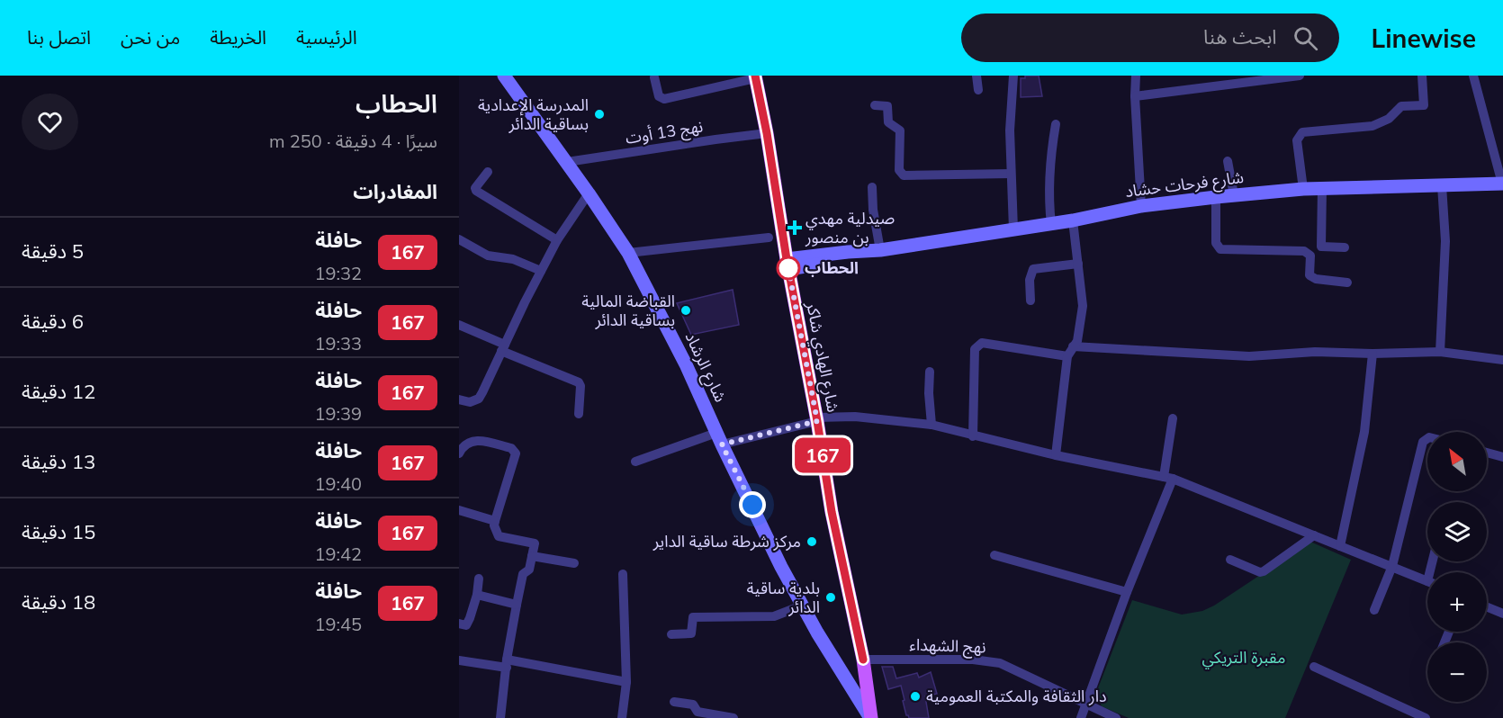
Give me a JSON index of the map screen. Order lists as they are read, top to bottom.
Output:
{
  "streets": {
    "main road": ["شارع الهادي شاكر"],
    "street": [
      "نهج 13 أوت",
      "شارع فرحات حشاد",
      "شارع الرشاد",
      "نهج الشهداء"
    ]
  },
  "crossings": [
    ["نهج 13 أوت", "شارع الهادي شاكر"],
    ["نهج 13 أوت", "شارع الرشاد"],
    ["شارع فرحات حشاد", "شارع الهادي شاكر"],
    ["شارع الهادي شاكر", "شارع الرشاد"],
    ["شارع الهادي شاكر", "نهج الشهداء"]
  ],
  "parks": ["مقبرة التريكي"],
  "places": {
    "other": [
      "المدرسة الإعدادية بساقية الدائر",
      "الحطاب",
      "القباضة المالية بساقية الدائر",
      "مركز شرطة ساقية الداير",
      "بلدية ساقية الدائر",
      "دار الثقافة والمكتبة العمومية"
    ],
    "health": ["صيدلية مهدي بن منصور"]
  },
  "lines": ["bus line 167"],
  "north": "top left",
  "page": {
    "header": "Linewise",
    "search": "ابحث هنا",
    "nav": [
      "الرئيسية",
      "الخريطة",
      "من نحن",
      "اتصل بنا"
    ],
    "on_map": "167",
    "heading": [
      ["الحطاب", "سيرًا · 4 دقيقة · 250 m"],
      "المغادرات"
    ],
    "list": [
      {
        "mark": "167",
        "name": "حافلة",
        "note": "19:32",
        "value": "5 دقيقة"
      },
      {
        "mark": "167",
        "name": "حافلة",
        "note": "19:33",
        "value": "6 دقيقة"
      },
      {
        "mark": "167",
        "name": "حافلة",
        "note": "19:39",
        "value": "12 دقيقة"
      },
      {
        "mark": "167",
        "name": "حافلة",
        "note": "19:40",
        "value": "13 دقيقة"
      },
      {
        "mark": "167",
        "name": "حافلة",
        "note": "19:42",
        "value": "15 دقيقة"
      },
      {
        "mark": "167",
        "name": "حافلة",
        "note": "19:45",
        "value": "18 دقيقة"
      }
    ],
    "map_buttons": ["+", "−"]
  }
}
